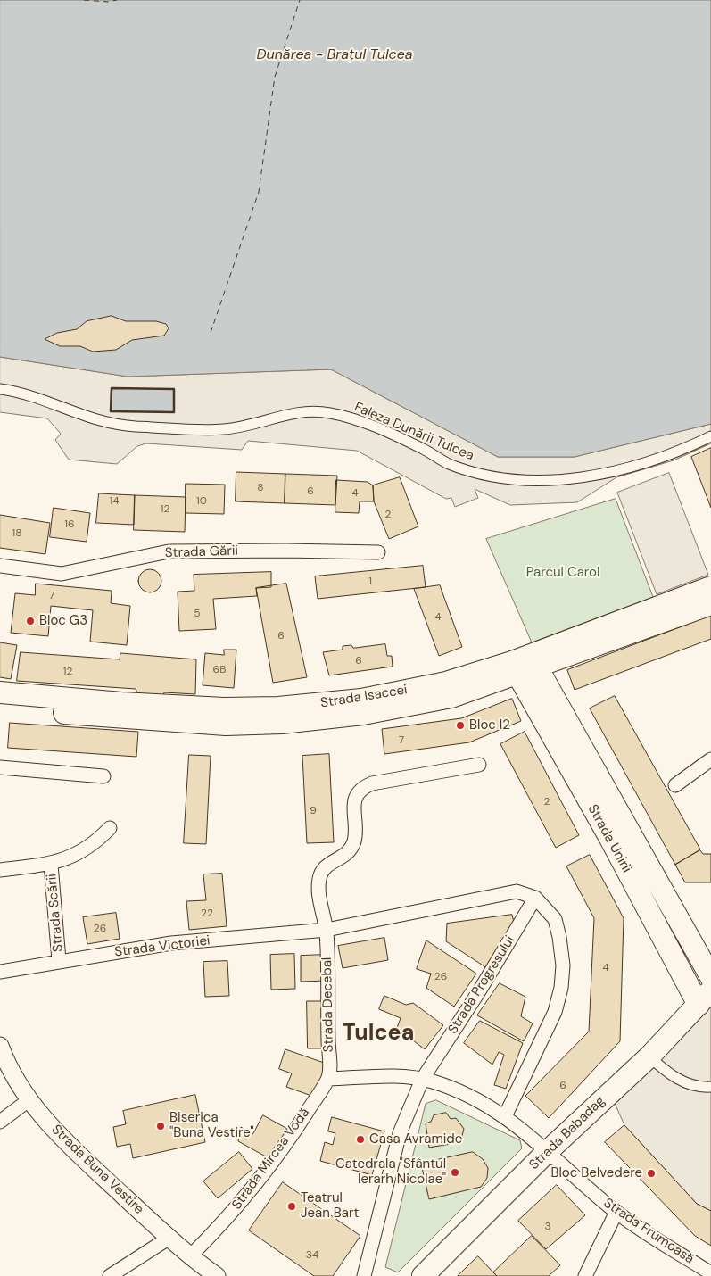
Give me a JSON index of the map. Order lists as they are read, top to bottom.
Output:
{
  "streets": {
    "main road": ["Strada Isaccei", "Strada Unirii", "Strada Babadag"],
    "street": [
      "Faleza Dunării Tulcea",
      "Strada Gării",
      "Strada Scării",
      "Strada Victoriei",
      "Strada Progresului",
      "Strada Decebal",
      "Strada Mircea Vodă",
      "Strada Buna Vestire",
      "Strada Frumoasă"
    ]
  },
  "crossings": [
    ["Strada Isaccei", "Strada Unirii"],
    ["Strada Unirii", "Strada Babadag"],
    ["Strada Scării", "Strada Victoriei"],
    ["Strada Victoriei", "Strada Decebal"],
    ["Strada Progresului", "Strada Frumoasă"],
    ["Strada Decebal", "Strada Mircea Vodă"],
    ["Strada Decebal", "Strada Frumoasă"],
    ["Strada Babadag", "Strada Frumoasă"],
    ["Strada Mircea Vodă", "Strada Buna Vestire"],
    ["Strada Mircea Vodă", "Strada Frumoasă"]
  ],
  "districts": ["Tulcea"],
  "water": ["Dunărea - Brațul Tulcea"],
  "parks": ["Parcul Carol"],
  "places": [
    "Bloc G3",
    "Bloc I2",
    "Biserica \"Buna Vestire\"",
    "Casa Avramide",
    "Catedrala \"Sfântul Ierarh Nicolae\"",
    "Bloc Belvedere",
    "Teatrul Jean Bart"
  ],
  "house_numbers": [
    "8",
    "6",
    "4",
    "14",
    "10",
    "12",
    "2",
    "16",
    "18",
    "1",
    "7",
    "5",
    "4",
    "6",
    "6",
    "6B",
    "12",
    "7",
    "2",
    "9",
    "22",
    "26",
    "4",
    "26",
    "6",
    "3",
    "34"
  ]
}
